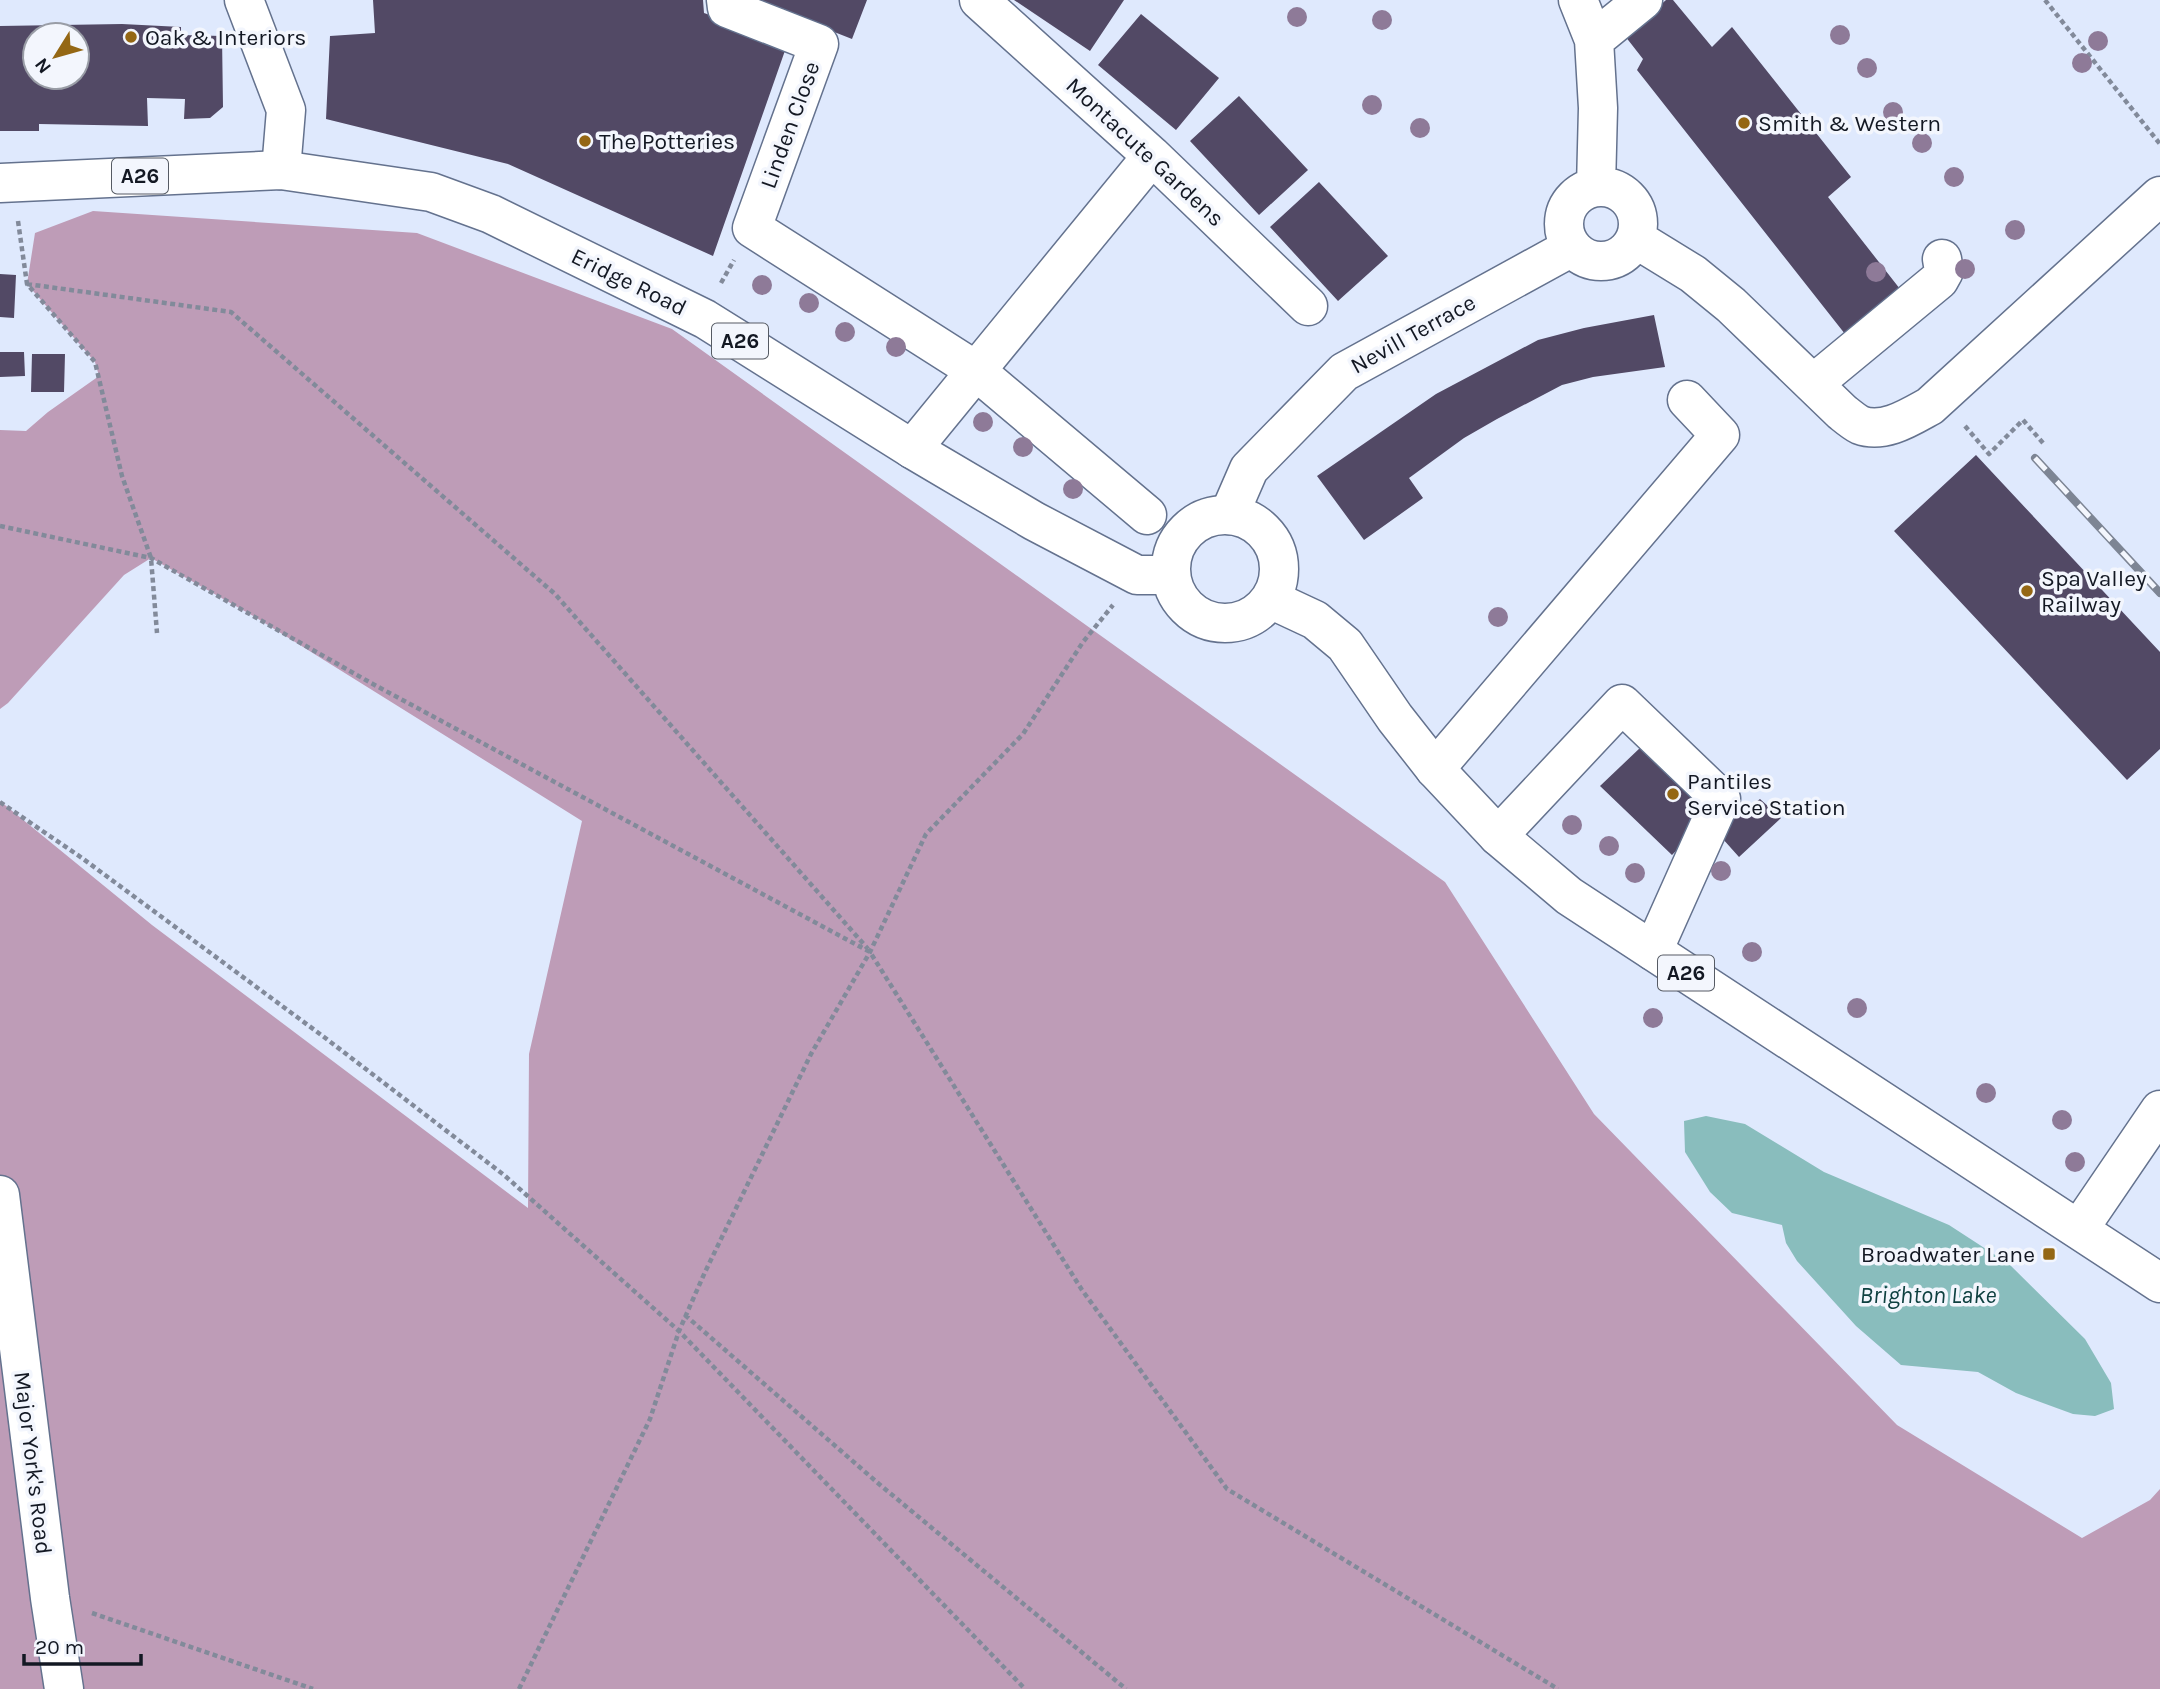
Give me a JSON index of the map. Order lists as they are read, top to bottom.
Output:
{
  "streets": {
    "main road": [
      "Linden Close",
      "Montacute Gardens",
      "A26",
      "Eridge Road",
      "Nevill Terrace",
      "Major York's Road"
    ]
  },
  "crossings": [
    ["A26", "Eridge Road"],
    ["A26", "Nevill Terrace"],
    ["Eridge Road", "Nevill Terrace"]
  ],
  "water": ["Brighton Lake"],
  "places": {
    "other": [
      "Oak & Interiors",
      "Smith & Western",
      "The Potteries",
      "Spa Valley Railway",
      "Pantiles Service Station"
    ],
    "transit": ["Broadwater Lane"]
  },
  "scale_bar": "20 m",
  "north": "bottom left"
}
